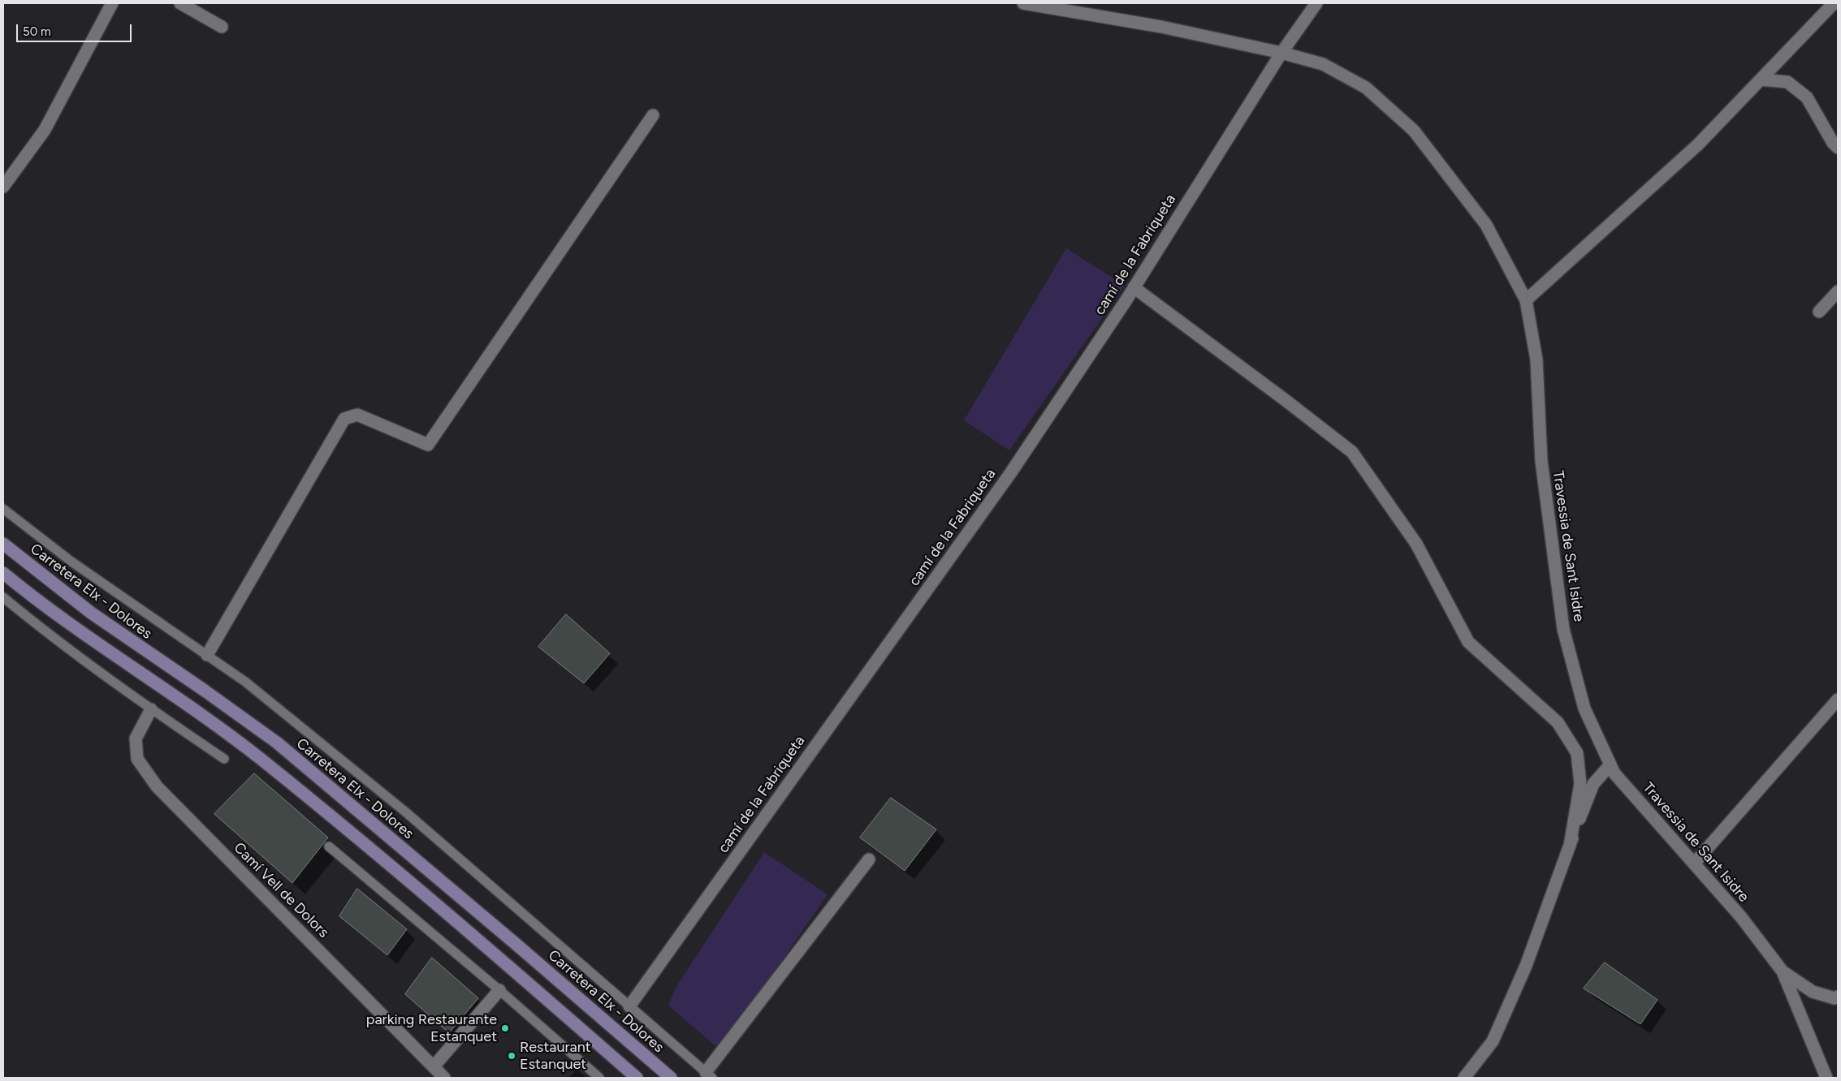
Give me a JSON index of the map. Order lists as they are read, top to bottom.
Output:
{
  "streets": {
    "main road": ["Carretera Elx - Dolores"],
    "street": ["camí de la Fabriqueta", "Travessia de Sant Isidre", "Camí Vell de Dolors"]
  },
  "crossings": [
    ["camí de la Fabriqueta", "Travessia de Sant Isidre"]
  ],
  "places": ["parking Restaurante Estanquet", "Restaurant Estanquet"],
  "scale_bar": "50 m"
}
